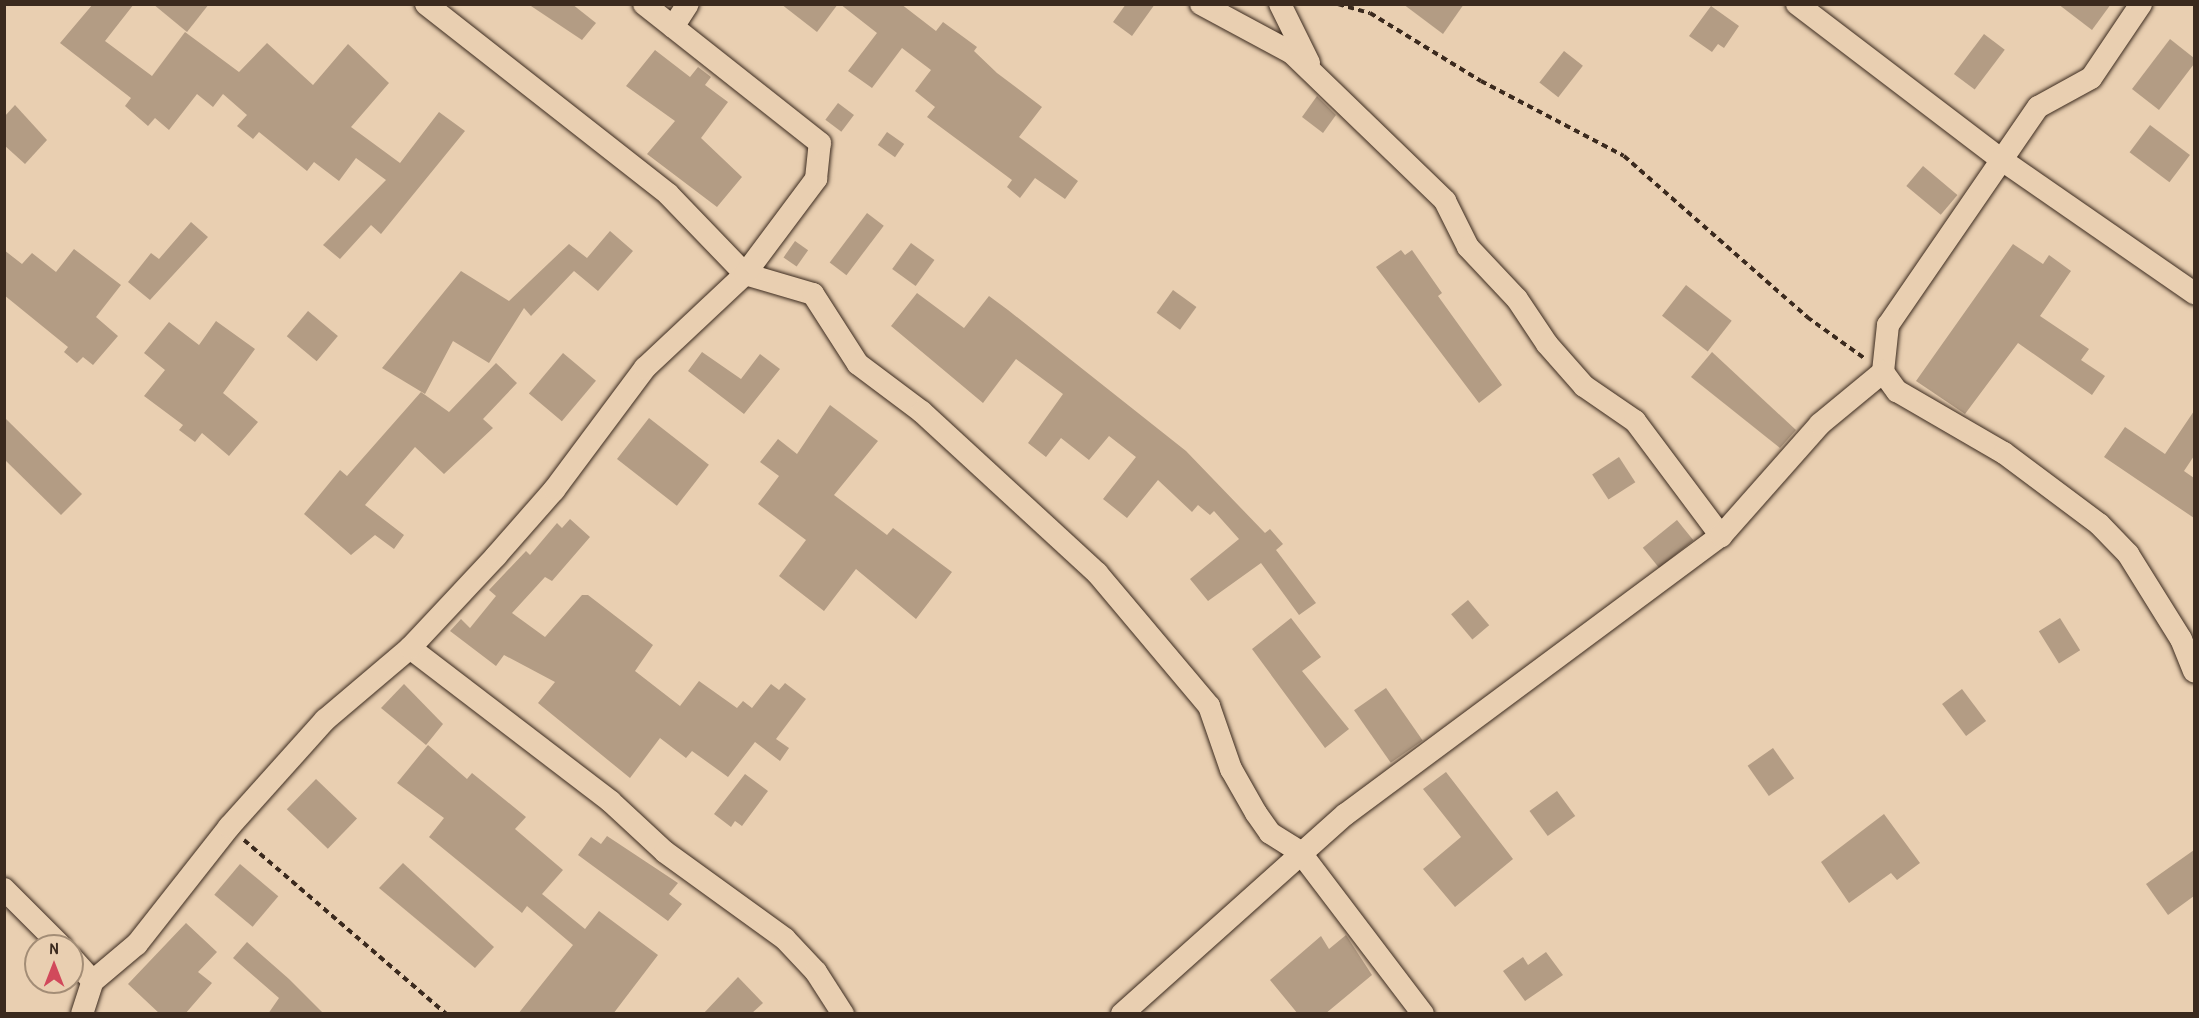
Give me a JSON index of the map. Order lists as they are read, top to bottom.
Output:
{
  "north": "top"
}
